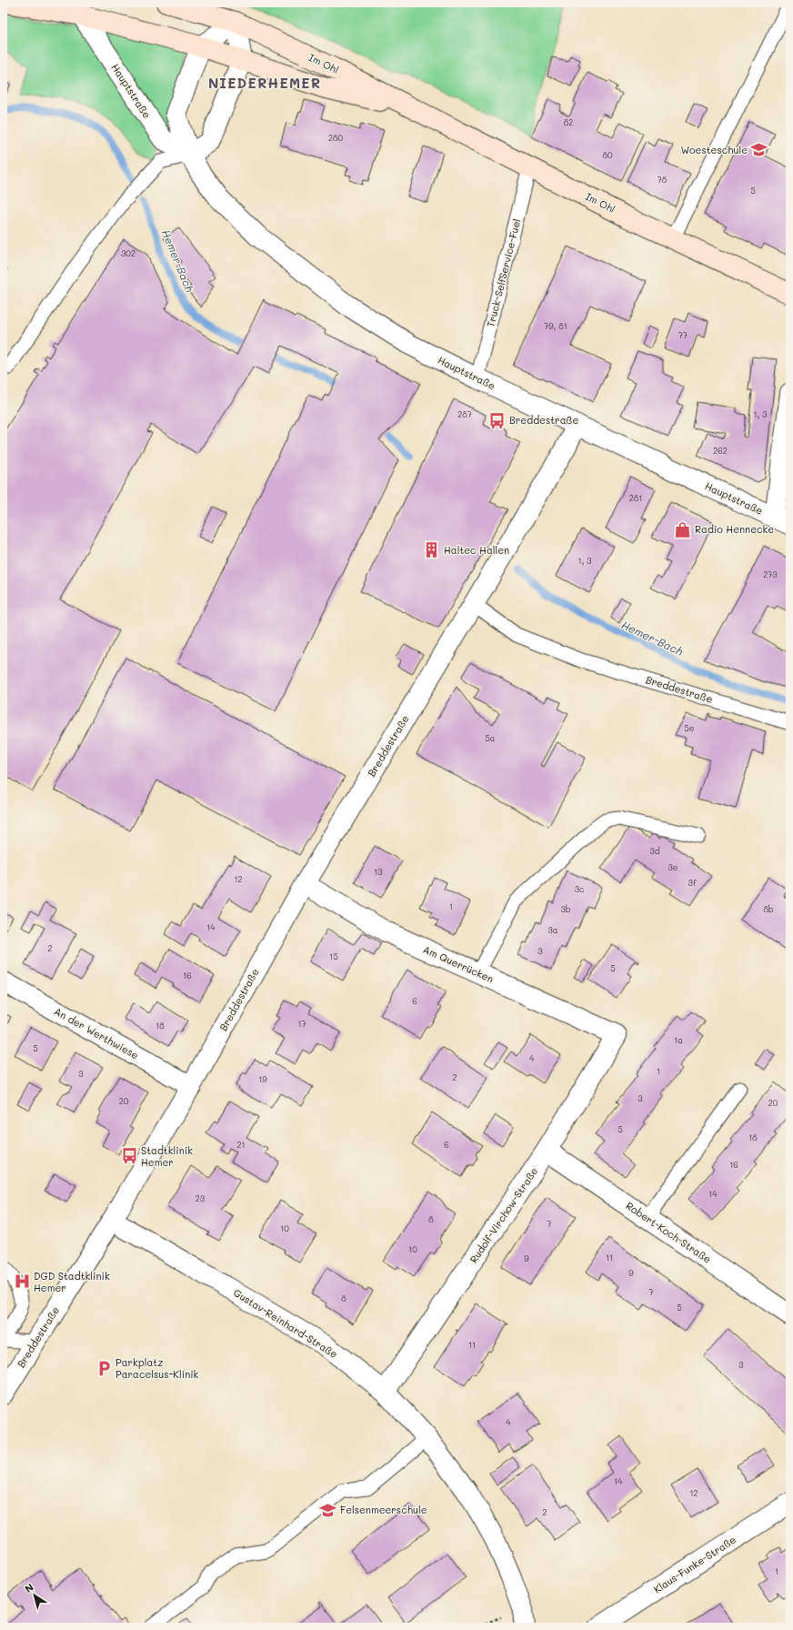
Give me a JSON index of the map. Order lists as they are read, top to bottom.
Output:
{
  "streets": {
    "main road": ["Im Ohl"],
    "street": [
      "Hauptstraße",
      "Breddestraße",
      "Am Querrücken",
      "An der Werthwiese",
      "Rudolf-Virchow-Straße",
      "Robert-Koch-Straße",
      "Gustav-Reinhard-Straße",
      "Klaus-Funke-Straße"
    ],
    "lane": ["Truck-SelfService-Fuel"]
  },
  "crossings": [
    ["Im Ohl", "Truck-SelfService-Fuel"],
    ["Hauptstraße", "Truck-SelfService-Fuel"],
    ["Hauptstraße", "Breddestraße"],
    ["Breddestraße", "Am Querrücken"],
    ["Breddestraße", "An der Werthwiese"],
    ["Breddestraße", "Gustav-Reinhard-Straße"],
    ["Am Querrücken", "Rudolf-Virchow-Straße"],
    ["Rudolf-Virchow-Straße", "Robert-Koch-Straße"],
    ["Rudolf-Virchow-Straße", "Gustav-Reinhard-Straße"]
  ],
  "districts": ["NIEDERHEMER"],
  "water": ["Hemer-Bach"],
  "places": {
    "school or university": ["Woesteschule", "Felsenmeerschule"],
    "bus stop": ["Breddestraße", "Stadtklinik Hemer"],
    "shop": ["Radio Hennecke"],
    "building": ["Haltec Hallen"],
    "hospital": ["DGD Stadtklinik Hemer"],
    "parking": ["Parkplatz Paracelsus-Klinik"]
  },
  "house_numbers": [
    "82",
    "280",
    "80",
    "78",
    "5",
    "302",
    "79, 81",
    "77",
    "287",
    "1, 3",
    "262",
    "281",
    "1, 3",
    "273",
    "5e",
    "5a",
    "3d",
    "3e",
    "13",
    "12",
    "3f",
    "3c",
    "1",
    "3b",
    "8b",
    "14",
    "3a",
    "2",
    "3",
    "15",
    "5",
    "16",
    "6",
    "17",
    "18",
    "1a",
    "5",
    "4",
    "1",
    "3",
    "2",
    "19",
    "3",
    "20",
    "20",
    "5",
    "18",
    "21",
    "6",
    "16",
    "14",
    "23",
    "8",
    "7",
    "10",
    "10",
    "11",
    "9",
    "9",
    "7",
    "8",
    "5",
    "11",
    "3",
    "4",
    "14",
    "12",
    "2",
    "1"
  ],
  "north": "top left"
}
